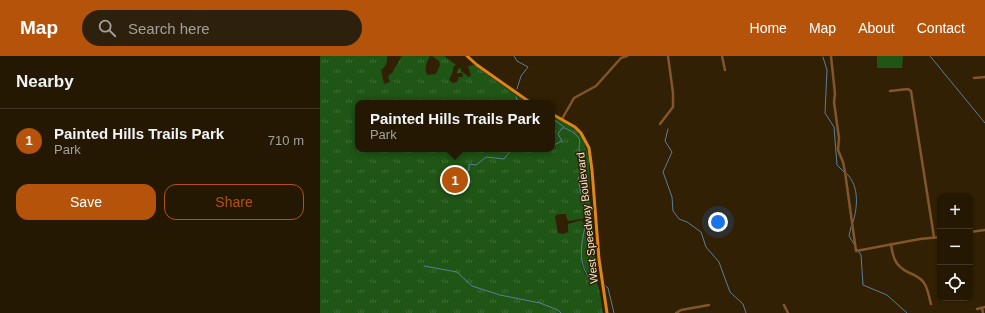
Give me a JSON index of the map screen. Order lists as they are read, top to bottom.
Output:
{
  "streets": {
    "main road": ["West Speedway Boulevard"]
  },
  "page": {
    "header": "Map",
    "search": "Search here",
    "nav": [
      "Home",
      "Map",
      "About",
      "Contact"
    ],
    "heading": "Nearby",
    "popup": ["Painted Hills Trails Park", "Park"],
    "list": [
      {
        "mark": "1",
        "name": "Painted Hills Trails Park",
        "note": "Park",
        "value": "710 m"
      }
    ],
    "pins": "1",
    "buttons": ["Save", "Share"],
    "map_buttons": ["+", "−"]
  }
}
